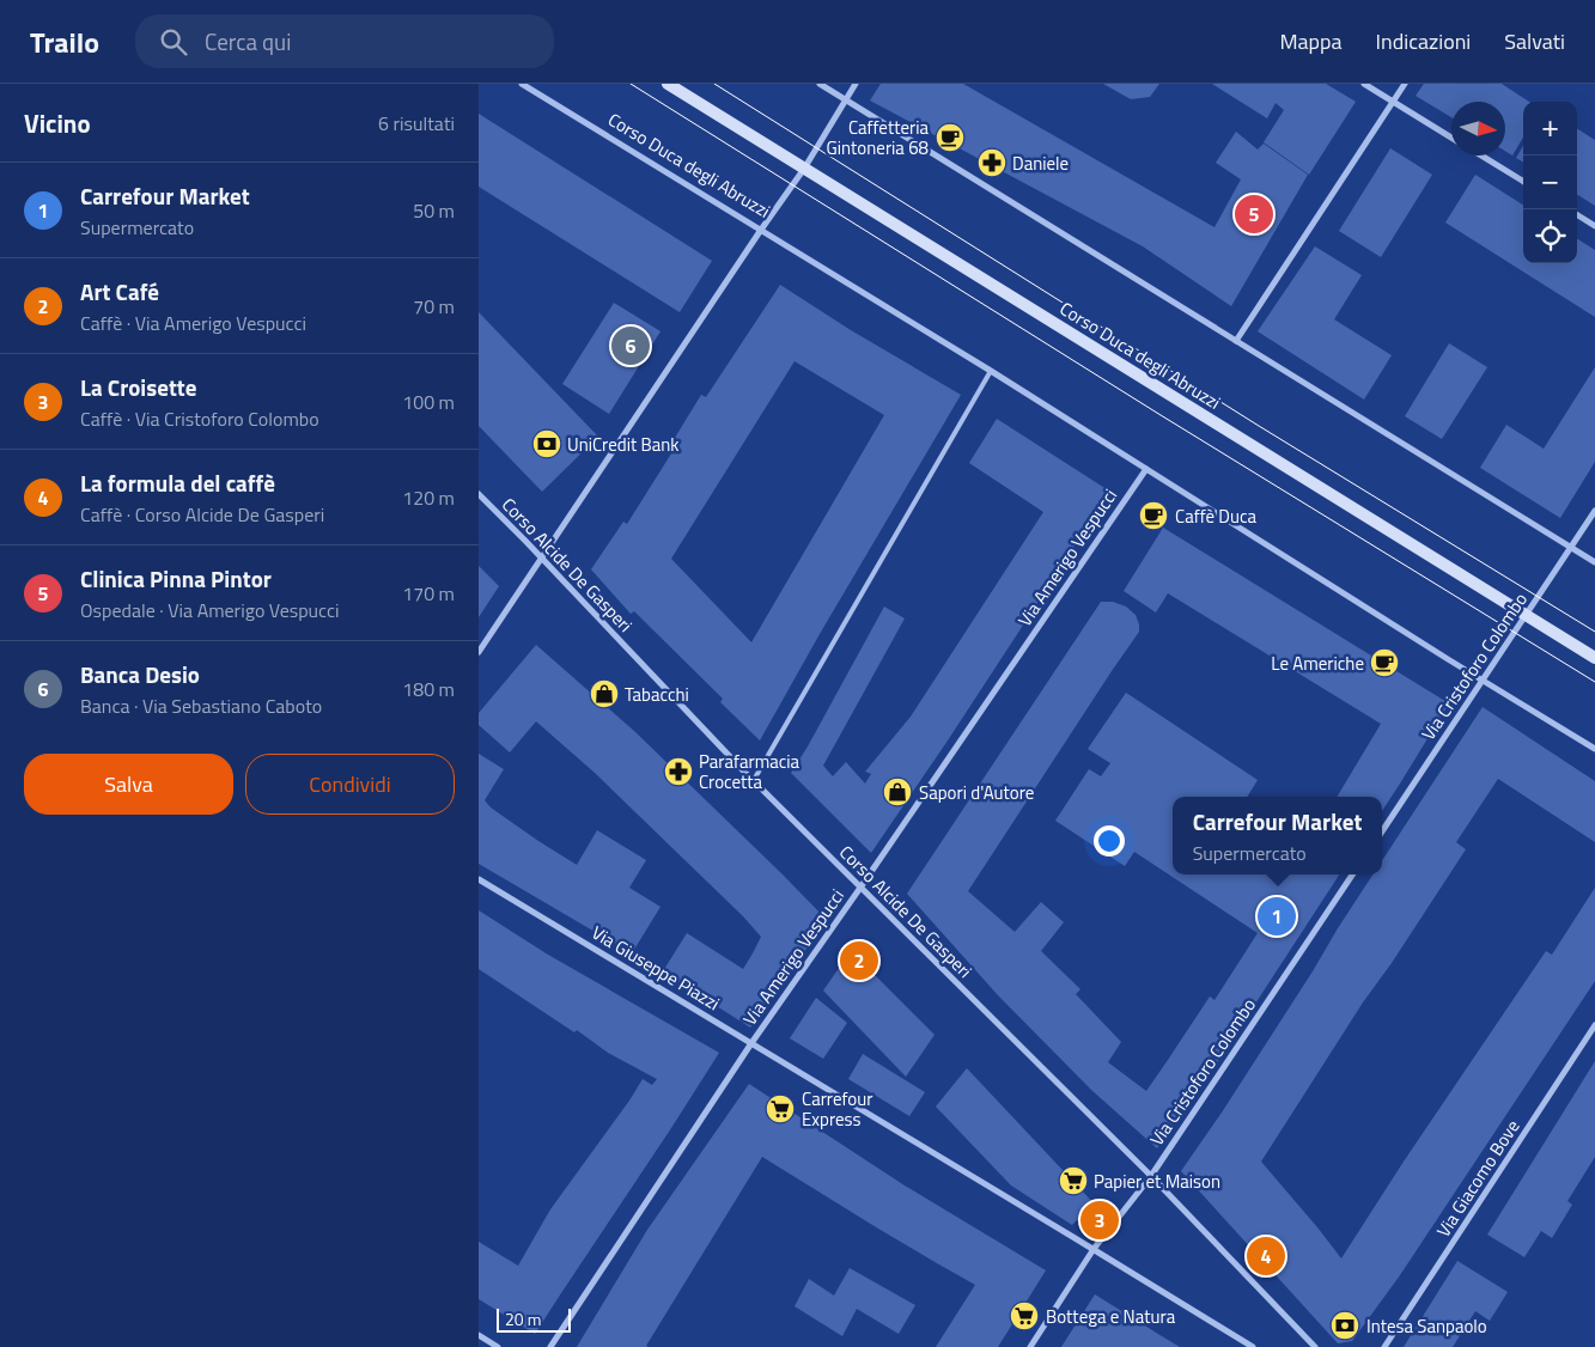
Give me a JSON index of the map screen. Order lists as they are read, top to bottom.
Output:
{
  "streets": {
    "main road": ["Corso Duca degli Abruzzi"],
    "street": [
      "Via Amerigo Vespucci",
      "Corso Alcide De Gasperi",
      "Via Cristoforo Colombo",
      "Via Giuseppe Piazzi",
      "Via Giacomo Bove"
    ]
  },
  "crossings": [
    ["Corso Duca degli Abruzzi", "Via Amerigo Vespucci"],
    ["Corso Duca degli Abruzzi", "Via Cristoforo Colombo"],
    ["Via Amerigo Vespucci", "Corso Alcide De Gasperi"],
    ["Via Amerigo Vespucci", "Via Giuseppe Piazzi"],
    ["Corso Alcide De Gasperi", "Via Cristoforo Colombo"],
    ["Via Cristoforo Colombo", "Via Giuseppe Piazzi"]
  ],
  "places": {
    "cafe": ["Caffetteria Gintoneria 68", "Caffè Duca", "Le Americhe"],
    "pharmacy": ["Daniele", "Parafarmacia Crocetta"],
    "bank": ["UniCredit Bank", "Intesa Sanpaolo"],
    "shop": ["Tabacchi", "Sapori d'Autore"],
    "supermarket": ["Carrefour Express", "Papier et Maison", "Bottega e Natura"]
  },
  "scale_bar": "20 m",
  "north": "right",
  "page": {
    "header": "Trailo",
    "search": "Cerca qui",
    "nav": ["Mappa", "Indicazioni", "Salvati"],
    "heading": ["Vicino", "6 risultati"],
    "map_buttons": ["+", "−"],
    "list": [
      {
        "mark": "1",
        "name": "Carrefour Market",
        "note": "Supermercato",
        "value": "50 m"
      },
      {
        "mark": "2",
        "name": "Art Café",
        "note": "Caffè · Via Amerigo Vespucci",
        "value": "70 m"
      },
      {
        "mark": "3",
        "name": "La Croisette",
        "note": "Caffè · Via Cristoforo Colombo",
        "value": "100 m"
      },
      {
        "mark": "4",
        "name": "La formula del caffè",
        "note": "Caffè · Corso Alcide De Gasperi",
        "value": "120 m"
      },
      {
        "mark": "5",
        "name": "Clinica Pinna Pintor",
        "note": "Ospedale · Via Amerigo Vespucci",
        "value": "170 m"
      },
      {
        "mark": "6",
        "name": "Banca Desio",
        "note": "Banca · Via Sebastiano Caboto",
        "value": "180 m"
      }
    ],
    "pins": [
      "5",
      "6",
      "1",
      "2",
      "3",
      "4"
    ],
    "buttons": ["Salva", "Condividi"],
    "popup": ["Carrefour Market", "Supermercato"],
    "scale": "20 m"
  }
}
